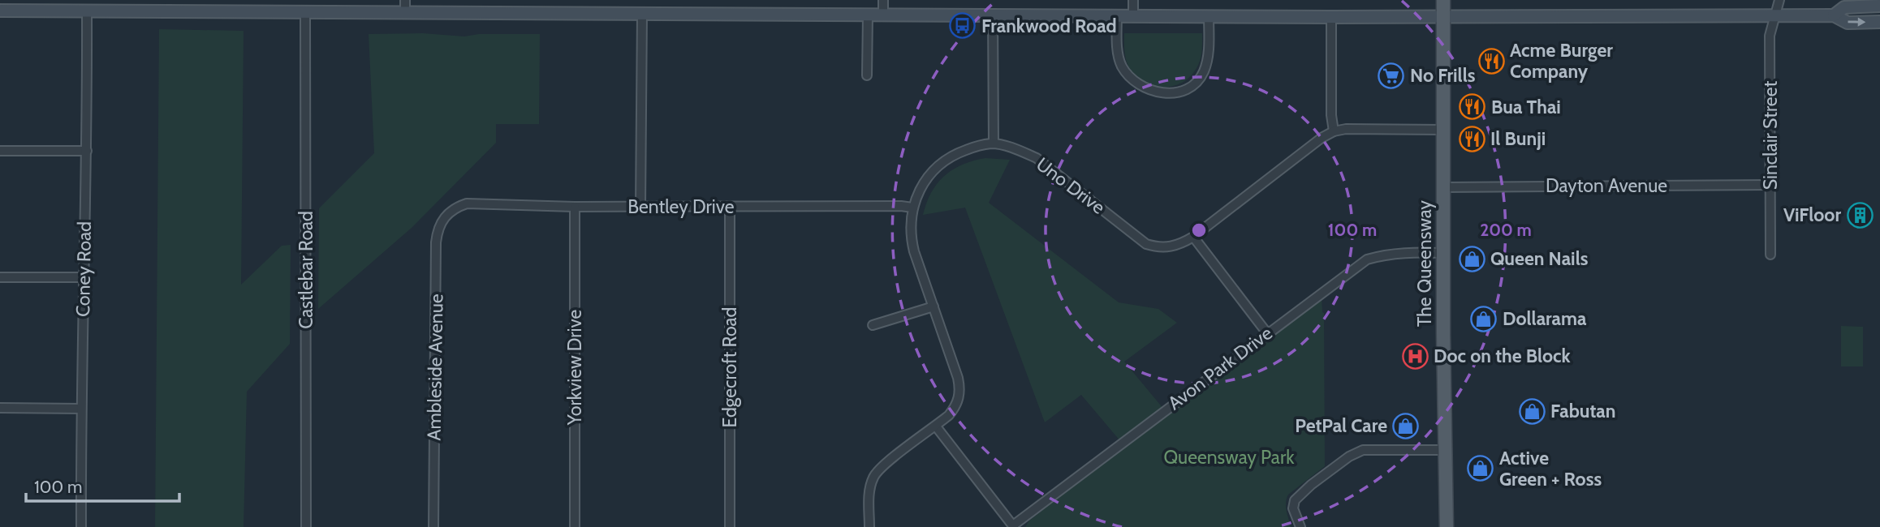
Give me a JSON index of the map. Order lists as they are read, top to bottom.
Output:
{
  "streets": {
    "main road": ["The Queensway"],
    "street": [
      "Sinclair Street",
      "Uno Drive",
      "Dayton Avenue",
      "Bentley Drive",
      "Coney Road",
      "Castlebar Road",
      "Ambleside Avenue",
      "Yorkview Drive",
      "Edgecroft Road",
      "Avon Park Drive"
    ]
  },
  "crossings": [
    ["Sinclair Street", "Dayton Avenue"],
    ["Uno Drive", "The Queensway"],
    ["Dayton Avenue", "The Queensway"],
    ["Bentley Drive", "Ambleside Avenue"],
    ["Bentley Drive", "Yorkview Drive"],
    ["Bentley Drive", "Edgecroft Road"],
    ["The Queensway", "Avon Park Drive"]
  ],
  "parks": ["Queensway Park"],
  "places": {
    "bus stop": ["Frankwood Road"],
    "restaurant": ["Acme Burger Company", "Bua Thai", "Il Bunji"],
    "supermarket": ["No Frills"],
    "building": ["ViFloor"],
    "shop": [
      "Queen Nails",
      "Dollarama",
      "Fabutan",
      "PetPal Care",
      "Active Green + Ross"
    ],
    "hospital": ["Doc on the Block"]
  },
  "scale_bar": "100 m",
  "rings": ["100 m", "200 m"]
}
